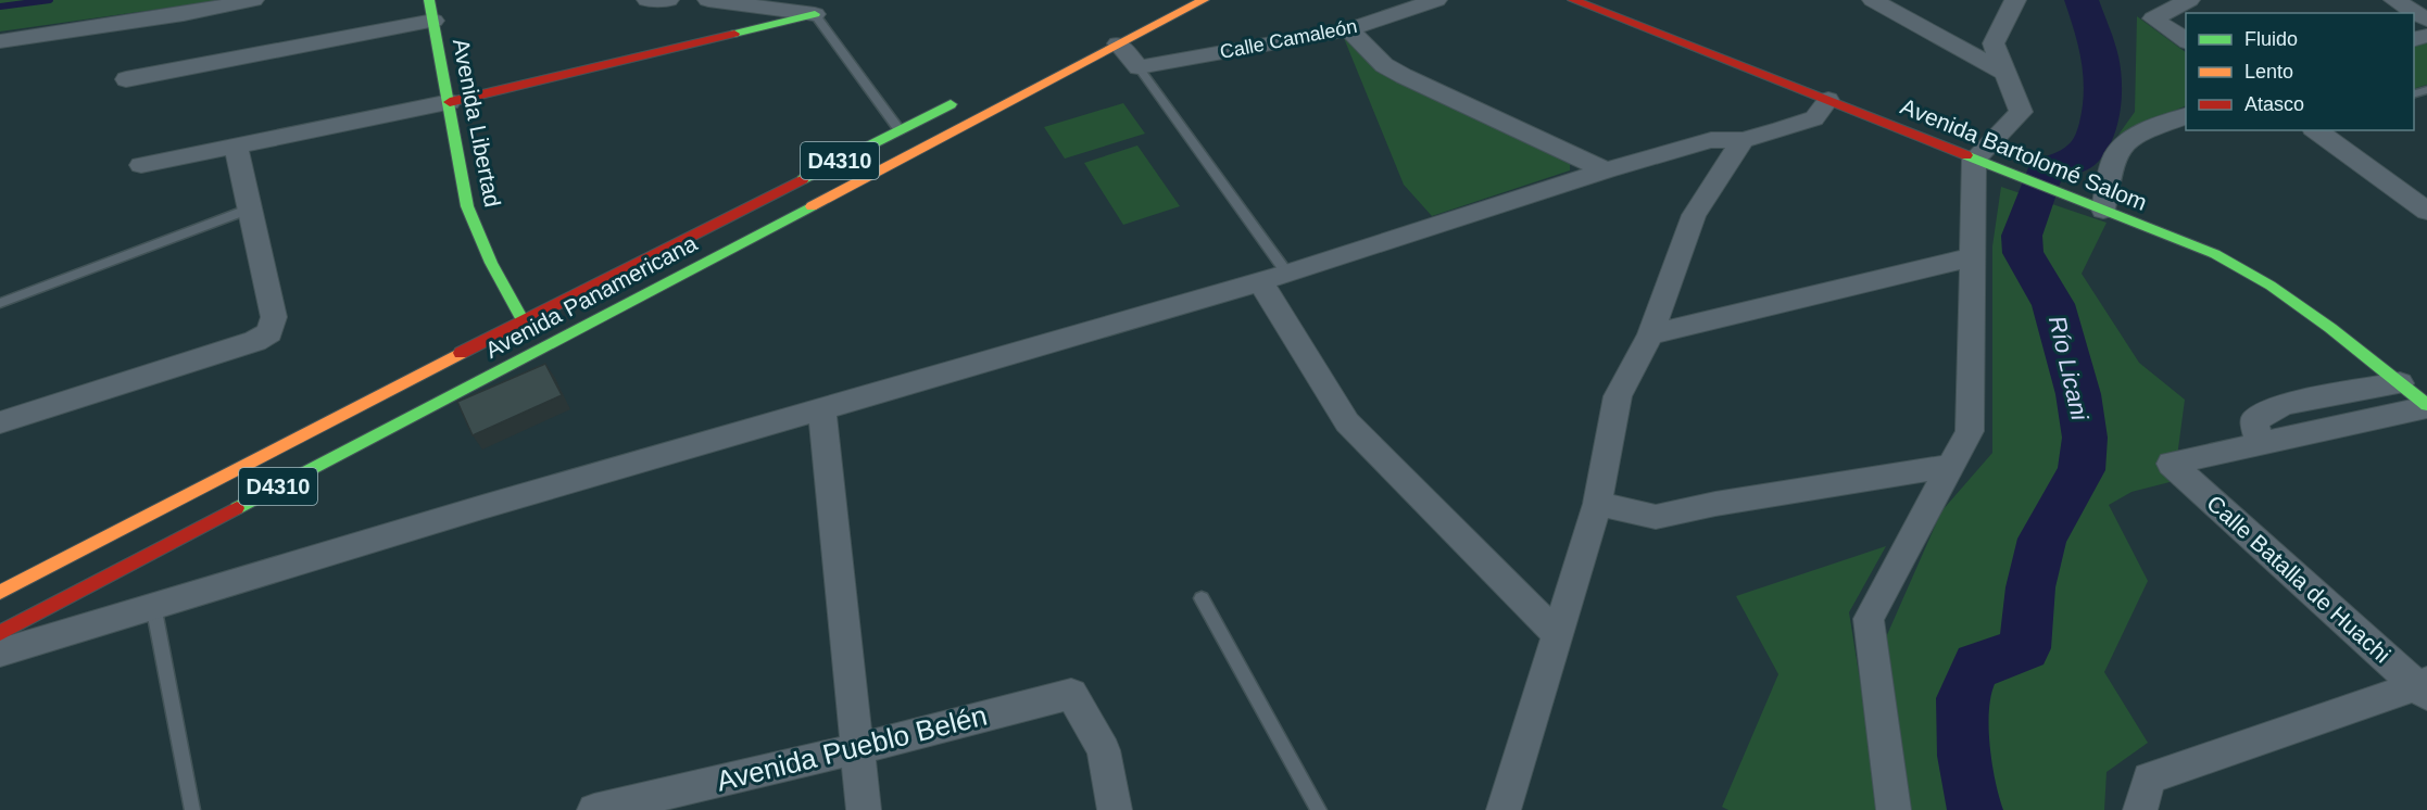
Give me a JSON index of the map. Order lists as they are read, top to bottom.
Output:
{
  "streets": {
    "main road": [
      "Avenida Libertad",
      "Avenida Bartolomé Salom",
      "D4310",
      "Avenida Panamericana"
    ],
    "street": ["Calle Camaleón", "Calle Batalla de Huachi", "Avenida Pueblo Belén"]
  },
  "crossings": [
    ["Avenida Libertad", "Avenida Panamericana"]
  ],
  "water": ["Río Licani"],
  "legend": ["Fluido", "Lento", "Atasco"]
}
